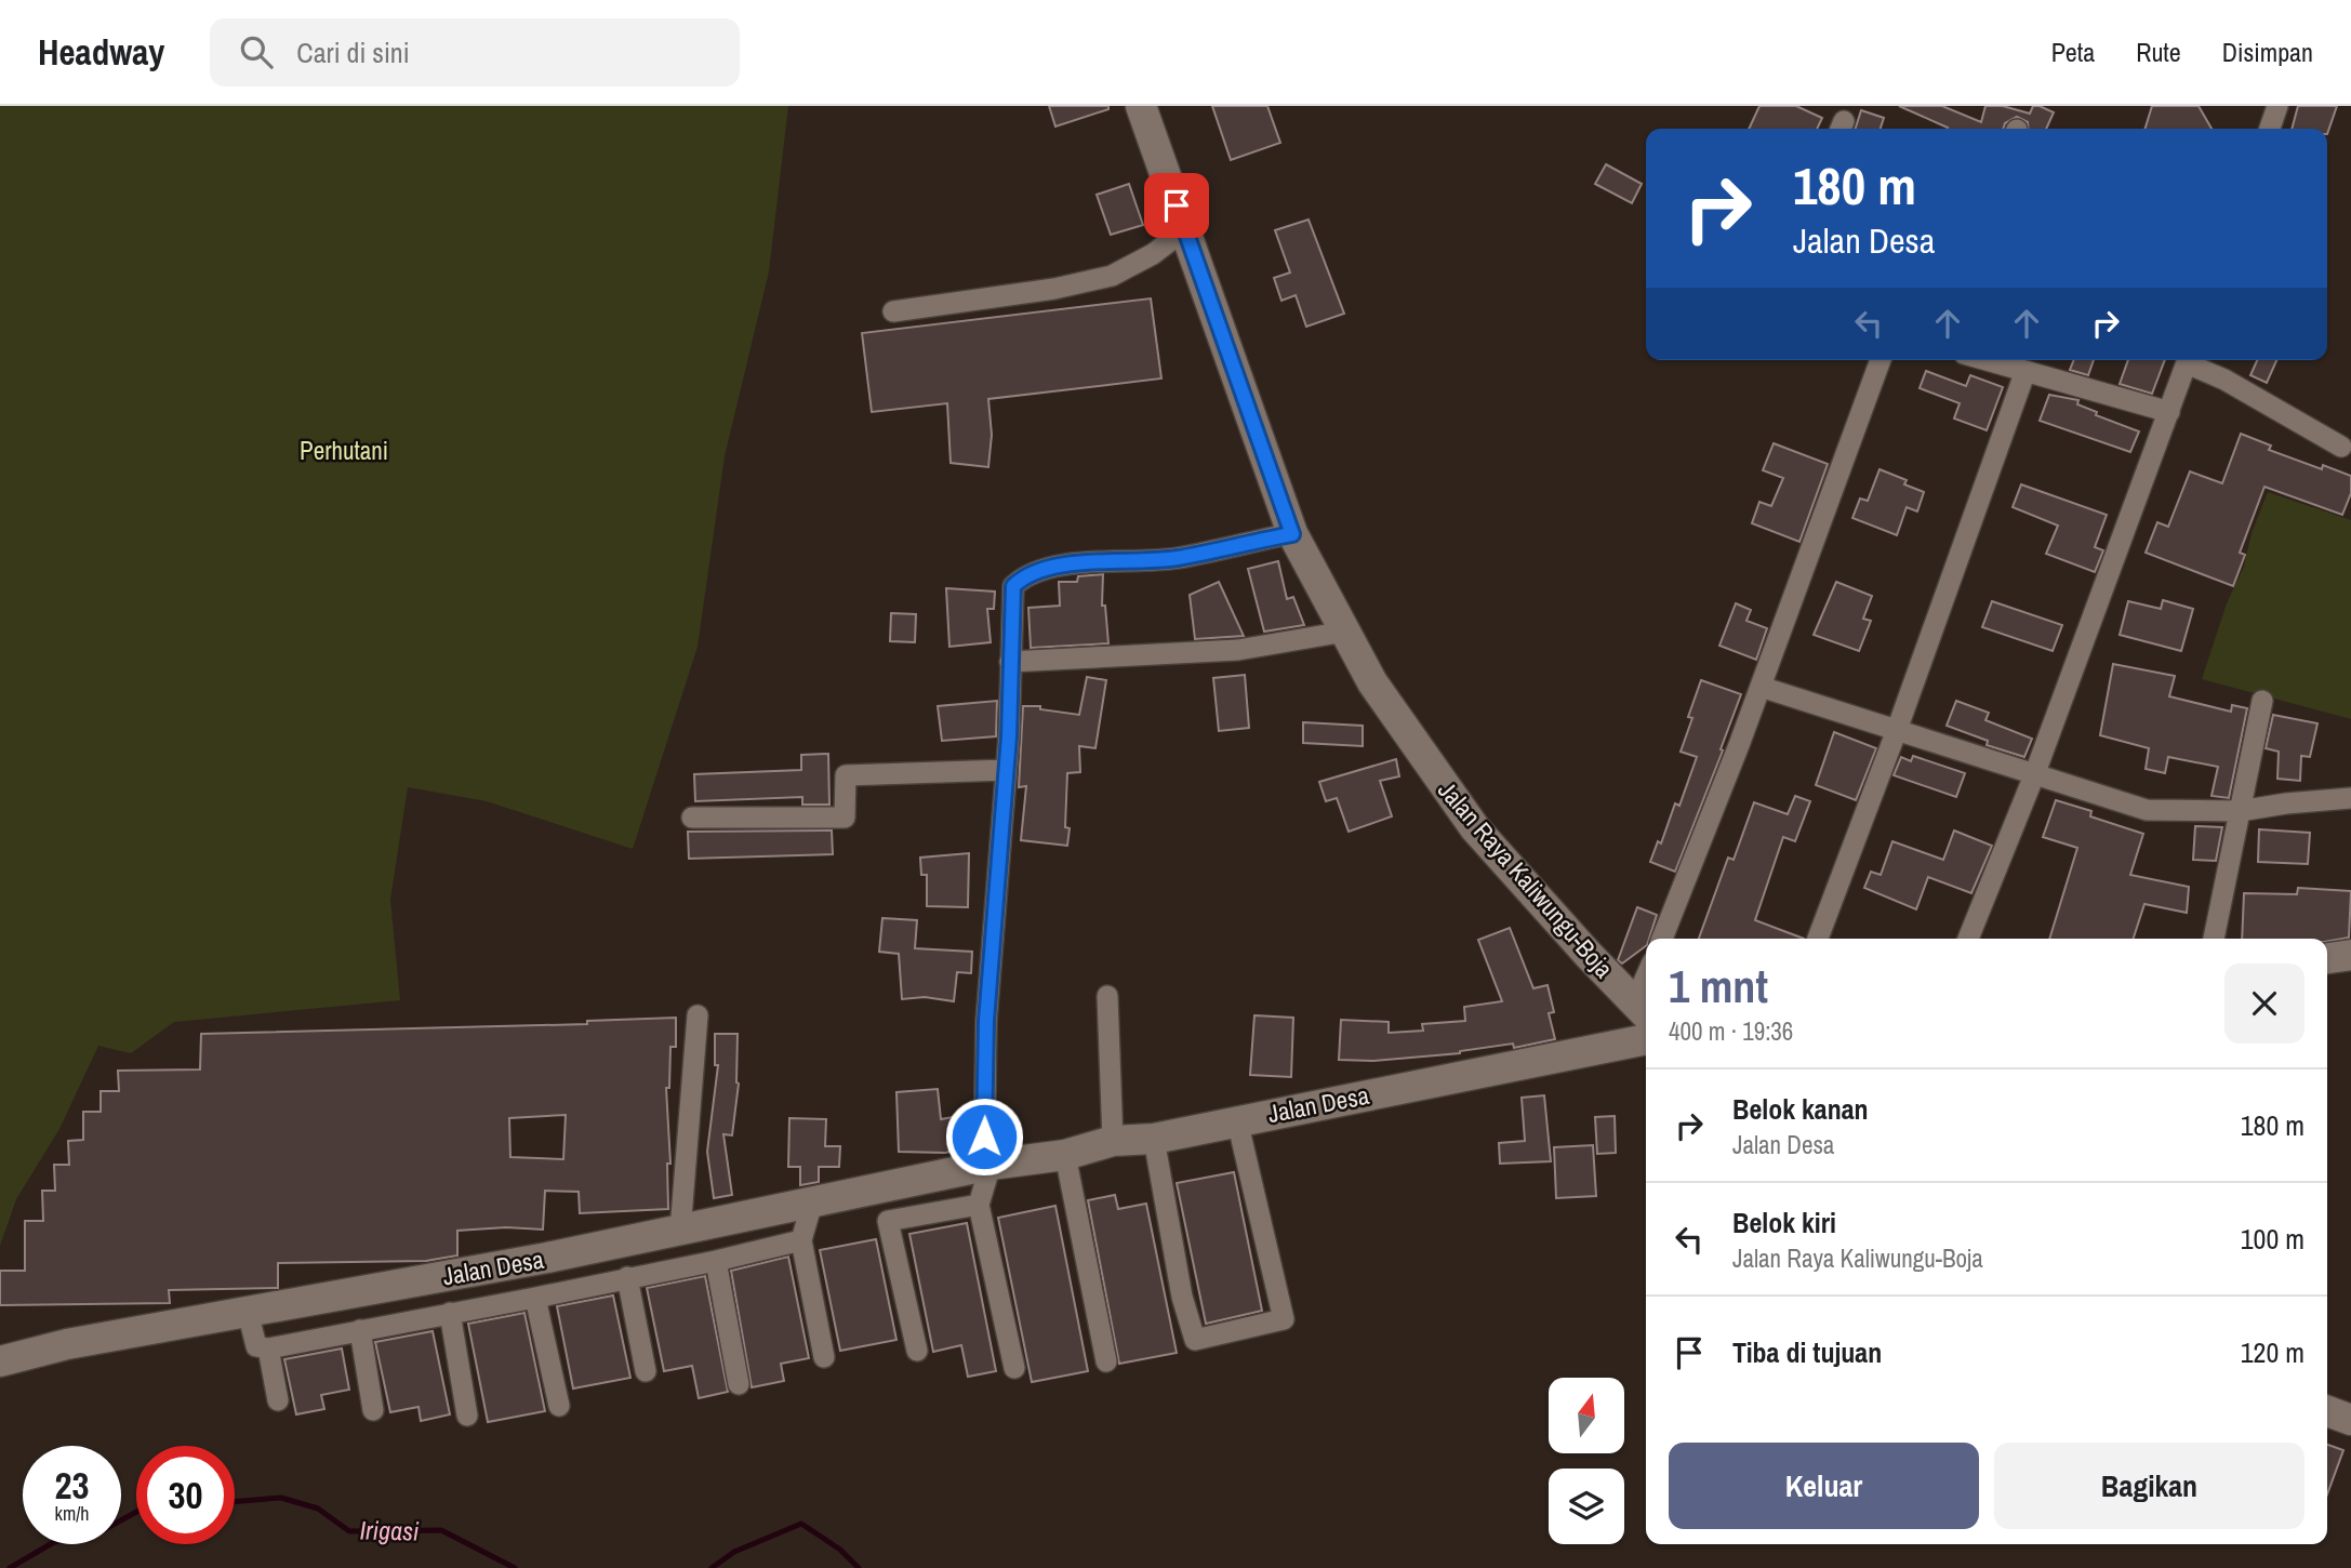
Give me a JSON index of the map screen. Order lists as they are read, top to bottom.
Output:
{
  "streets": {
    "street": ["Jalan Raya Kaliwungu-Boja", "Jalan Desa"]
  },
  "water": ["Irigasi"],
  "parks": ["Perhutani"],
  "north": "top",
  "page": {
    "header": "Headway",
    "search": "Cari di sini",
    "nav": ["Peta", "Rute", "Disimpan"],
    "turn": ["180 m", "Jalan Desa"],
    "heading": ["1 mnt", "400 m · 19:36"],
    "list": [
      {
        "name": "Belok kanan",
        "note": "Jalan Desa",
        "value": "180 m"
      },
      {
        "name": "Belok kiri",
        "note": "Jalan Raya Kaliwungu-Boja",
        "value": "100 m"
      },
      {
        "name": "Tiba di tujuan",
        "value": "120 m"
      }
    ],
    "buttons": ["Keluar", "Bagikan"],
    "speed": "23 km/h",
    "limit": "30"
  }
}
